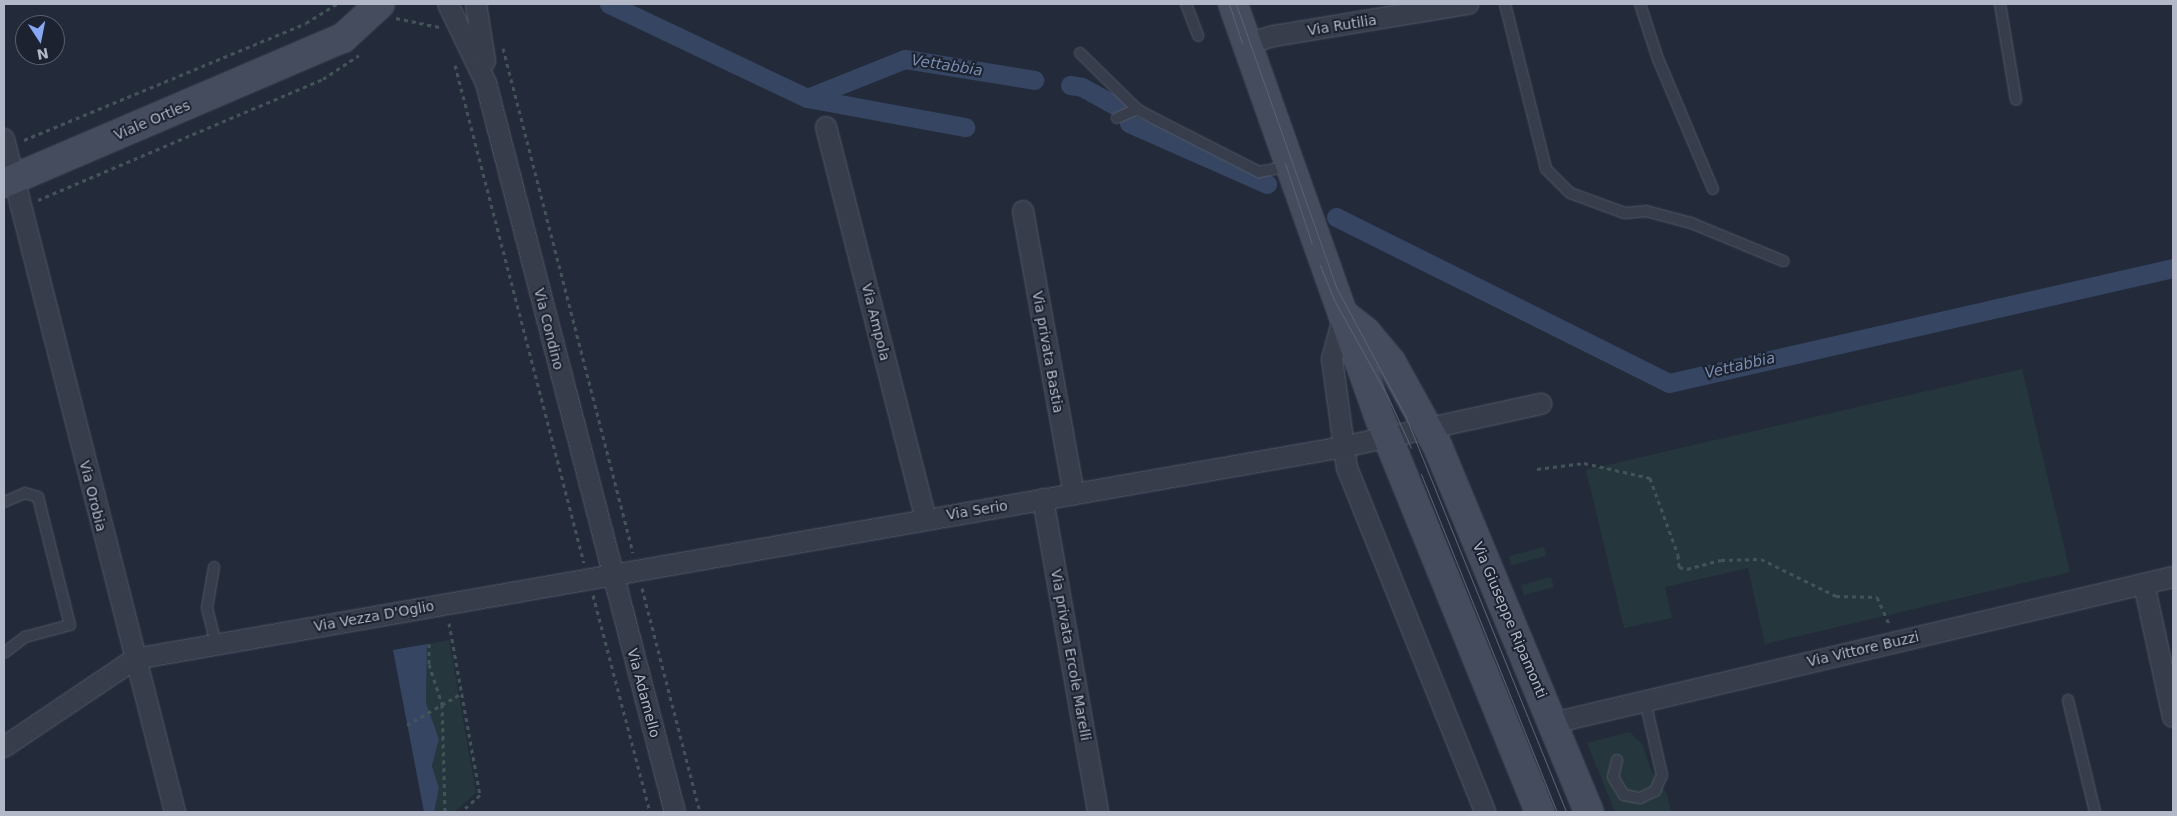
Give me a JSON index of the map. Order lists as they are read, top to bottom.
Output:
{
  "streets": {
    "street": [
      "Via Rutilia",
      "Viale Ortles",
      "Via Ampola",
      "Via Condino",
      "Via privata Bastia",
      "Via Orobia",
      "Via Serio",
      "Via Vezza D'Oglio",
      "Via Giuseppe Ripamonti",
      "Via Vittore Buzzi",
      "Via privata Ercole Marelli",
      "Via Adamello"
    ]
  },
  "crossings": [
    ["Viale Ortles", "Via Orobia"],
    ["Via Ampola", "Via Serio"],
    ["Via Condino", "Via Serio"],
    ["Via Condino", "Via Vezza D'Oglio"],
    ["Via Condino", "Via Adamello"],
    ["Via privata Bastia", "Via Serio"],
    ["Via Orobia", "Via Vezza D'Oglio"],
    ["Via Serio", "Via Vezza D'Oglio"],
    ["Via Serio", "Via privata Ercole Marelli"],
    ["Via Serio", "Via Adamello"],
    ["Via Vezza D'Oglio", "Via Adamello"],
    ["Via Giuseppe Ripamonti", "Via Vittore Buzzi"]
  ],
  "water": ["Vettabbia"],
  "north": "bottom"
}
